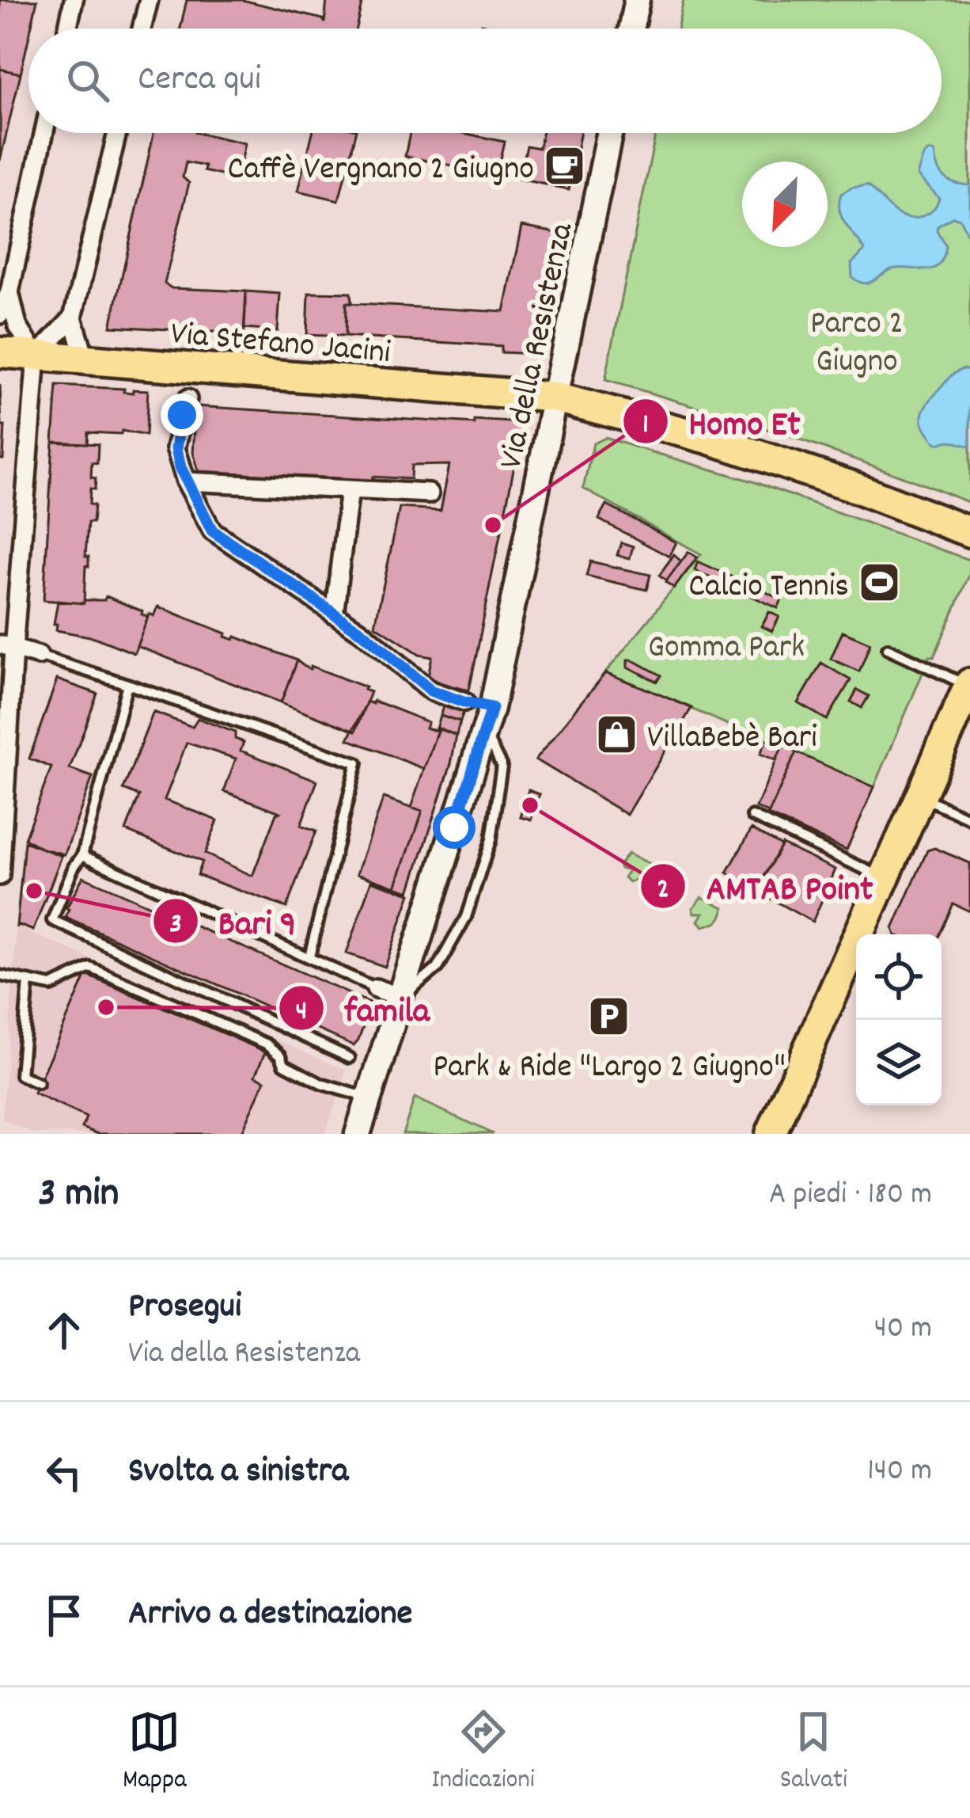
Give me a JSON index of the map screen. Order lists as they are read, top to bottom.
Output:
{
  "streets": {
    "main road": ["Via Stefano Jacini"],
    "street": ["Via della Resistenza"]
  },
  "crossings": [
    ["Via Stefano Jacini", "Via della Resistenza"]
  ],
  "parks": ["Parco 2 Giugno", "Gomma Park"],
  "places": {
    "cafe": ["Caffè Vergnano 2 Giugno"],
    "other": [
      "Homo Et",
      "AMTAB Point",
      "Bari 9",
      "famila"
    ],
    "sports": ["Calcio Tennis"],
    "shop": ["VillaBebè Bari"],
    "parking": ["Park & Ride \"Largo 2 Giugno\""]
  },
  "north": "bottom left",
  "page": {
    "search": "Cerca qui",
    "heading": ["3 min", "A piedi · 180 m"],
    "list": [
      ["Prosegui", "Via della Resistenza", "40 m"],
      ["Svolta a sinistra", "140 m"],
      "Arrivo a destinazione"
    ],
    "nav": ["Mappa", "Indicazioni", "Salvati"]
  }
}
